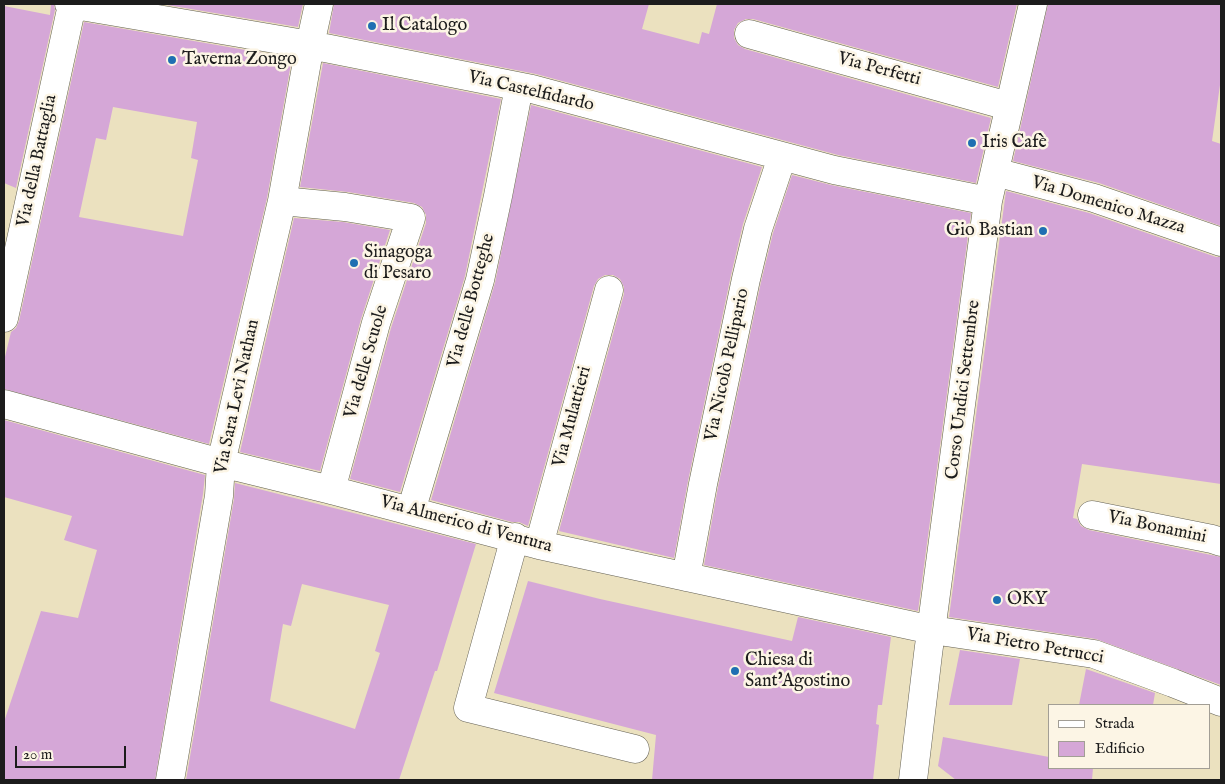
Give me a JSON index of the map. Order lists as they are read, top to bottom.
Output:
{
  "streets": {
    "street": [
      "Via Perfetti",
      "Via Castelfidardo",
      "Via della Battaglia",
      "Via Domenico Mazza",
      "Via delle Botteghe",
      "Via delle Scuole",
      "Via Nicolò Pellipario",
      "Corso Undici Settembre",
      "Via Sara Levi Nathan",
      "Via Mulattieri",
      "Via Almerico di Ventura",
      "Via Bonamini",
      "Via Pietro Petrucci"
    ]
  },
  "crossings": [
    ["Via Perfetti", "Corso Undici Settembre"],
    ["Via Castelfidardo", "Via della Battaglia"],
    ["Via Castelfidardo", "Via delle Botteghe"],
    ["Via Castelfidardo", "Via Nicolò Pellipario"],
    ["Via Castelfidardo", "Corso Undici Settembre"],
    ["Via Castelfidardo", "Via Sara Levi Nathan"],
    ["Via Domenico Mazza", "Corso Undici Settembre"],
    ["Via delle Botteghe", "Via Almerico di Ventura"],
    ["Via delle Scuole", "Via Sara Levi Nathan"],
    ["Via delle Scuole", "Via Almerico di Ventura"],
    ["Via Nicolò Pellipario", "Via Almerico di Ventura"],
    ["Corso Undici Settembre", "Via Almerico di Ventura"],
    ["Corso Undici Settembre", "Via Pietro Petrucci"],
    ["Via Sara Levi Nathan", "Via Almerico di Ventura"],
    ["Via Mulattieri", "Via Almerico di Ventura"],
    ["Via Almerico di Ventura", "Via Pietro Petrucci"]
  ],
  "places": [
    "Il Catalogo",
    "Taverna Zongo",
    "Iris Cafè",
    "Gio Bastian",
    "Sinagoga di Pesaro",
    "OKY",
    "Chiesa di Sant'Agostino"
  ],
  "legend": ["Strada", "Edificio"],
  "scale_bar": "20 m"
}
